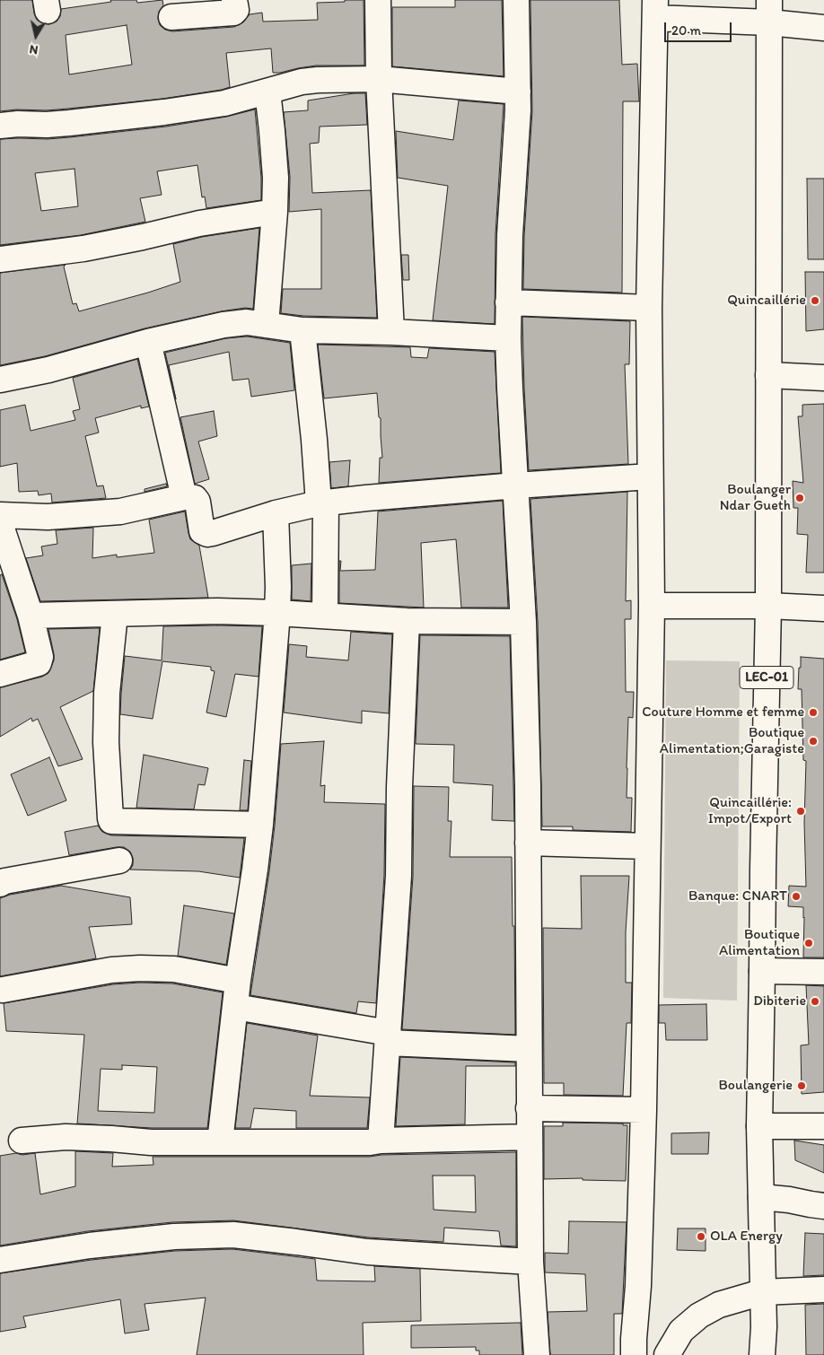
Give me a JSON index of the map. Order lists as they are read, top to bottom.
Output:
{
  "streets": {
    "main road": ["LEC-01"]
  },
  "places": [
    "Quincaillérie",
    "Boulanger Ndar Gueth",
    "Couture Homme et femme",
    "Boutique Alimentation;Garagiste",
    "Quincaillérie: Impot/Export",
    "Banque: CNART",
    "Boutique Alimentation",
    "Dibiterie",
    "Boulangerie",
    "OLA Energy"
  ],
  "scale_bar": "20 m",
  "north": "bottom"
}
